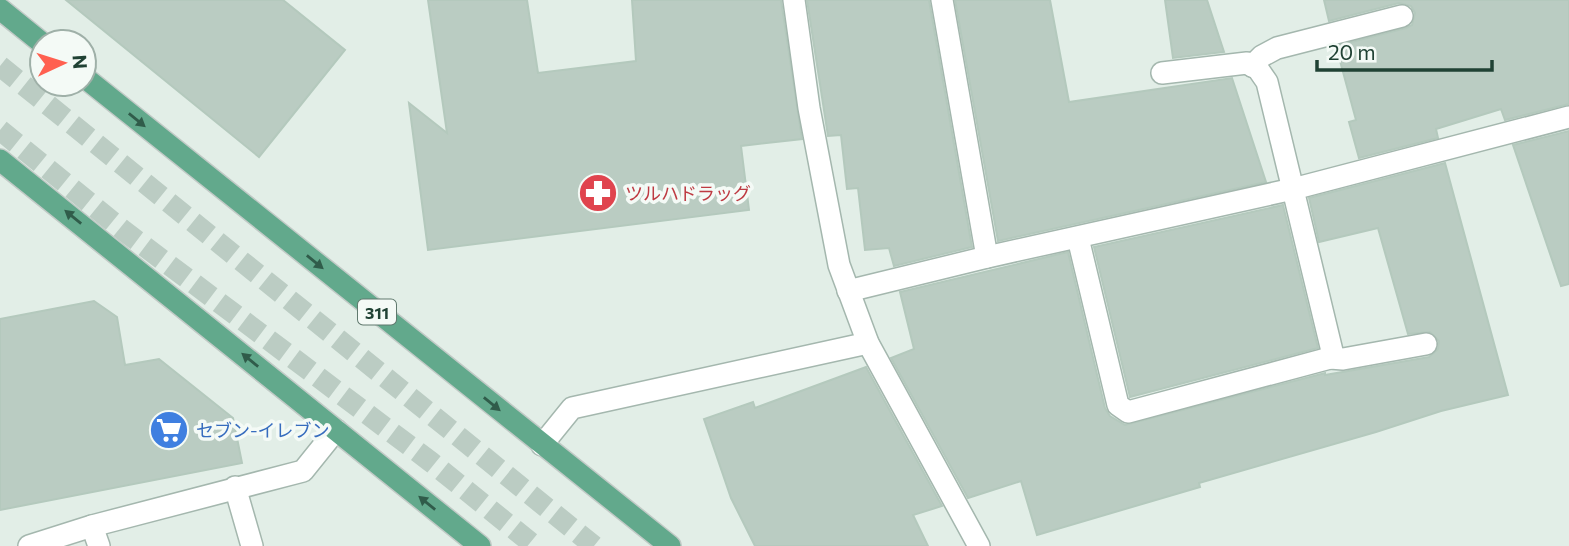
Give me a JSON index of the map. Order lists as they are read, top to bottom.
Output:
{
  "streets": {
    "main road": ["311"]
  },
  "places": {
    "pharmacy": ["ツルハドラッグ"],
    "supermarket": ["セブン-イレブン"]
  },
  "scale_bar": "20 m",
  "north": "right"
}
